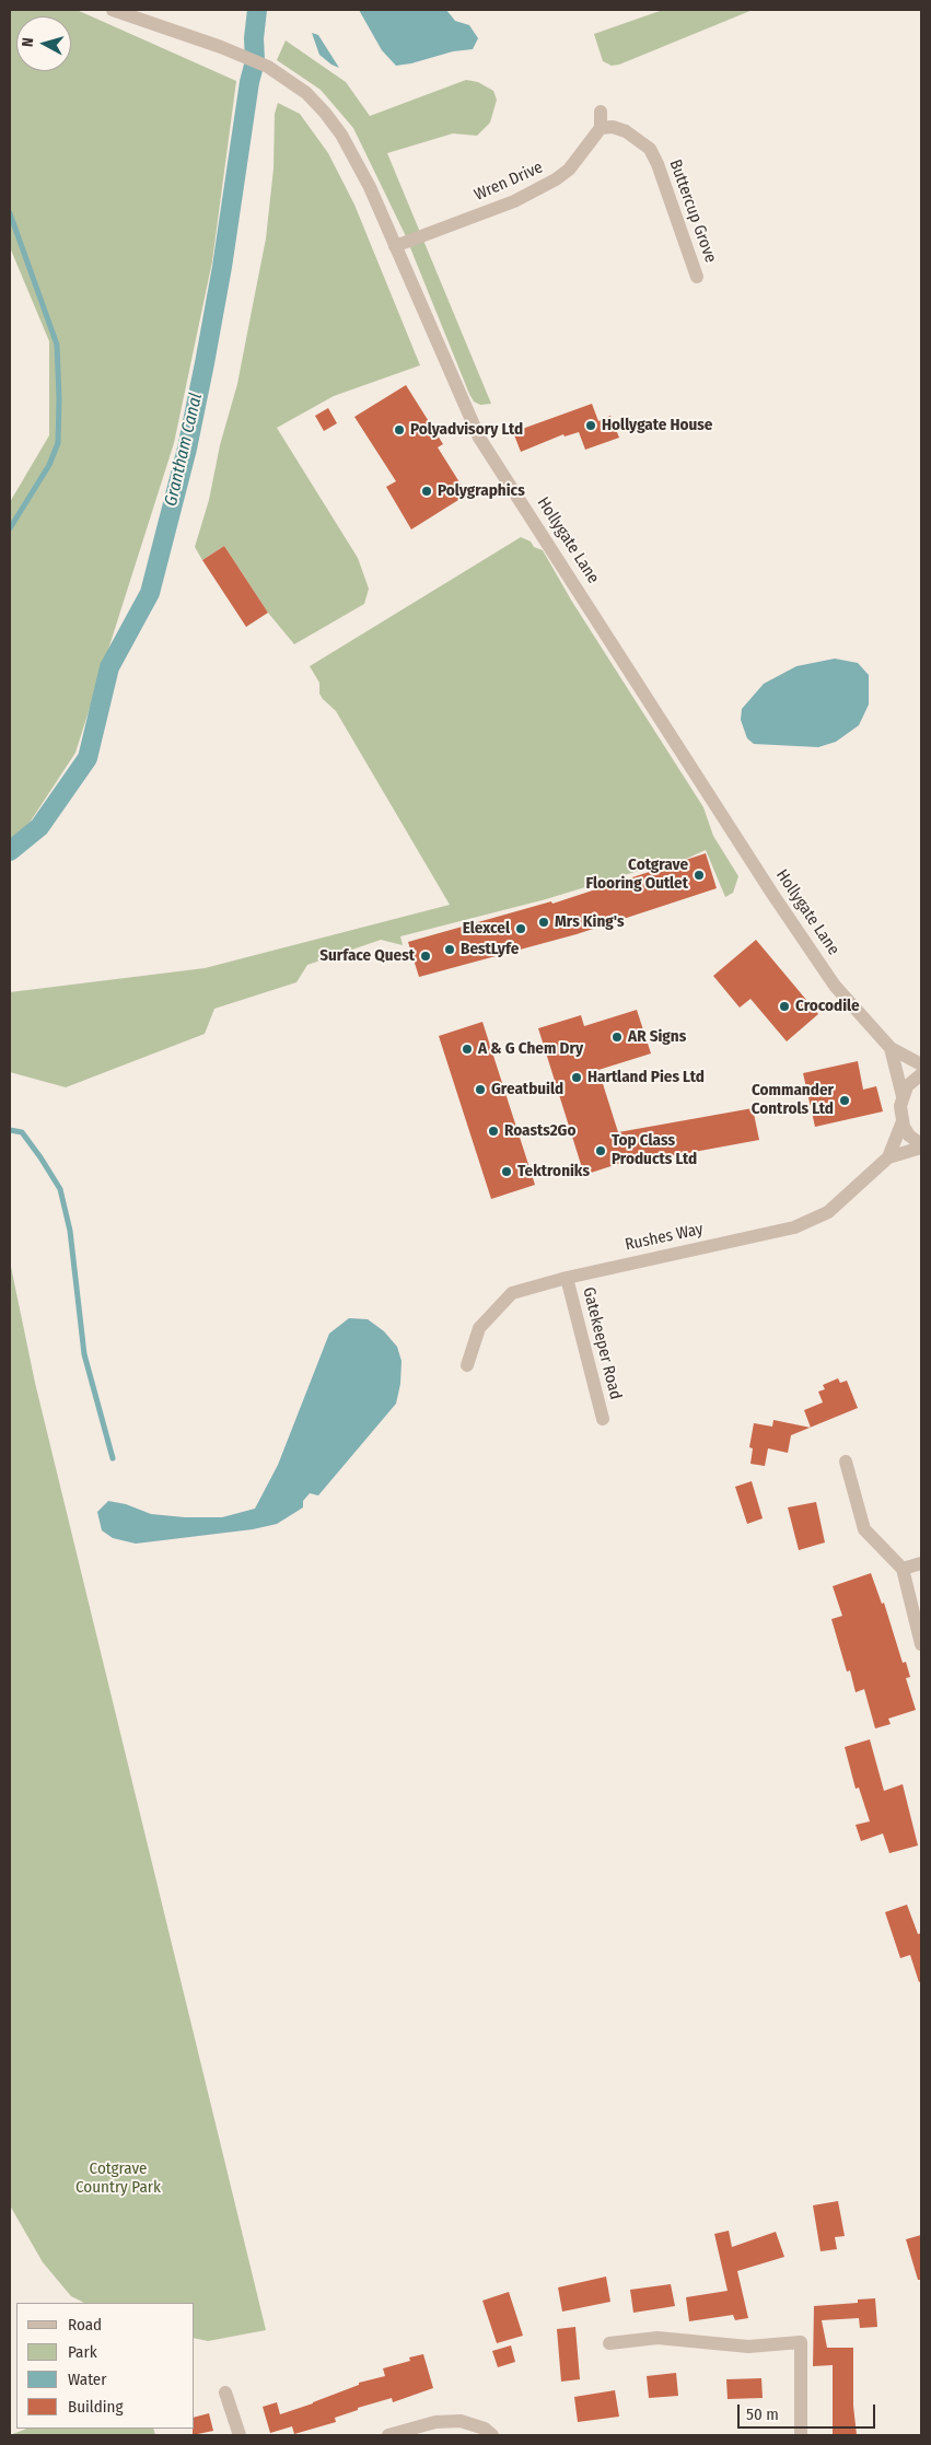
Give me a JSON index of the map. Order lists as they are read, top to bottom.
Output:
{
  "streets": {
    "street": [
      "Wren Drive",
      "Buttercup Grove",
      "Hollygate Lane",
      "Rushes Way",
      "Gatekeeper Road"
    ]
  },
  "crossings": [
    ["Wren Drive", "Buttercup Grove"],
    ["Wren Drive", "Hollygate Lane"],
    ["Rushes Way", "Gatekeeper Road"]
  ],
  "water": ["Grantham Canal"],
  "parks": ["Cotgrave Country Park"],
  "places": [
    "Hollygate House",
    "Polyadvisory Ltd",
    "Polygraphics",
    "Cotgrave Flooring Outlet",
    "Mrs King's",
    "Elexcel",
    "BestLyfe",
    "Surface Quest",
    "Crocodile",
    "AR Signs",
    "A & G Chem Dry",
    "Hartland Pies Ltd",
    "Greatbuild",
    "Commander Controls Ltd",
    "Roasts2Go",
    "Top Class Products Ltd",
    "Tektroniks"
  ],
  "legend": [
    "Road",
    "Park",
    "Water",
    "Building"
  ],
  "scale_bar": "50 m",
  "north": "left"
}
